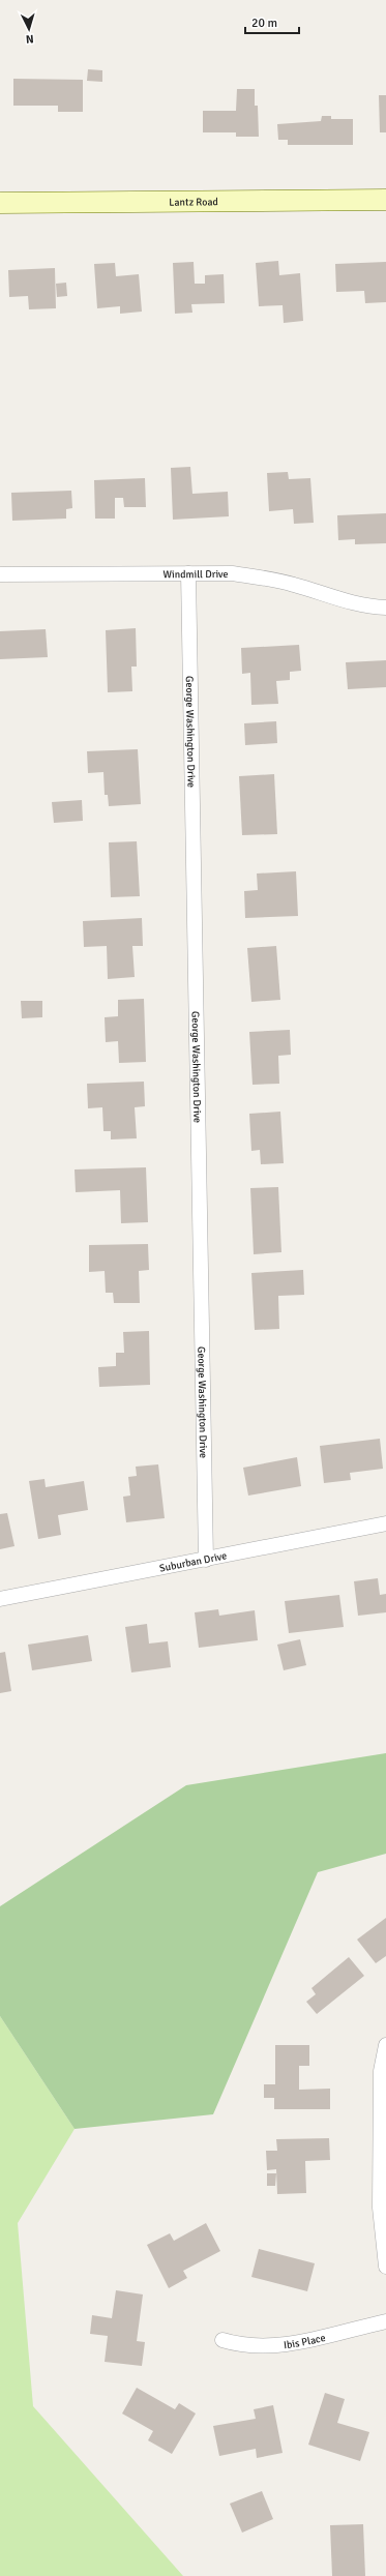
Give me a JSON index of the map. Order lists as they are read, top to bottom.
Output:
{
  "streets": {
    "street": [
      "Lantz Road",
      "Windmill Drive",
      "George Washington Drive",
      "Suburban Drive",
      "Ibis Place"
    ]
  },
  "crossings": [
    ["Windmill Drive", "George Washington Drive"],
    ["George Washington Drive", "Suburban Drive"]
  ],
  "scale_bar": "20 m",
  "north": "bottom"
}
